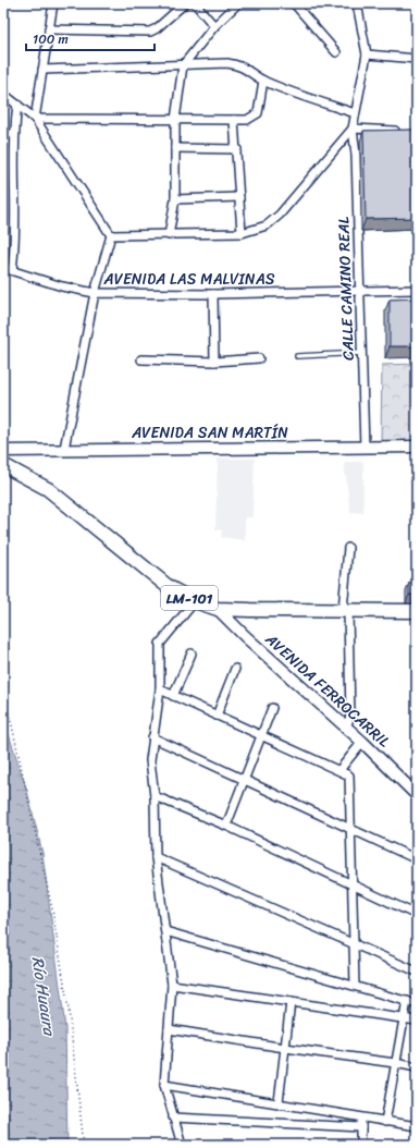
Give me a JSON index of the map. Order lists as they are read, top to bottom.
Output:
{
  "streets": {
    "main road": ["AVENIDA SAN MARTÍN", "LM-101", "AVENIDA FERROCARRIL"],
    "street": ["AVENIDA LAS MALVINAS", "CALLE CAMINO REAL"]
  },
  "crossings": [
    ["AVENIDA LAS MALVINAS", "CALLE CAMINO REAL"],
    ["AVENIDA LAS MALVINAS", "AVENIDA SAN MARTÍN"],
    ["CALLE CAMINO REAL", "AVENIDA SAN MARTÍN"],
    ["LM-101", "AVENIDA FERROCARRIL"]
  ],
  "water": ["Río Huaura"],
  "scale_bar": "100 m"
}
